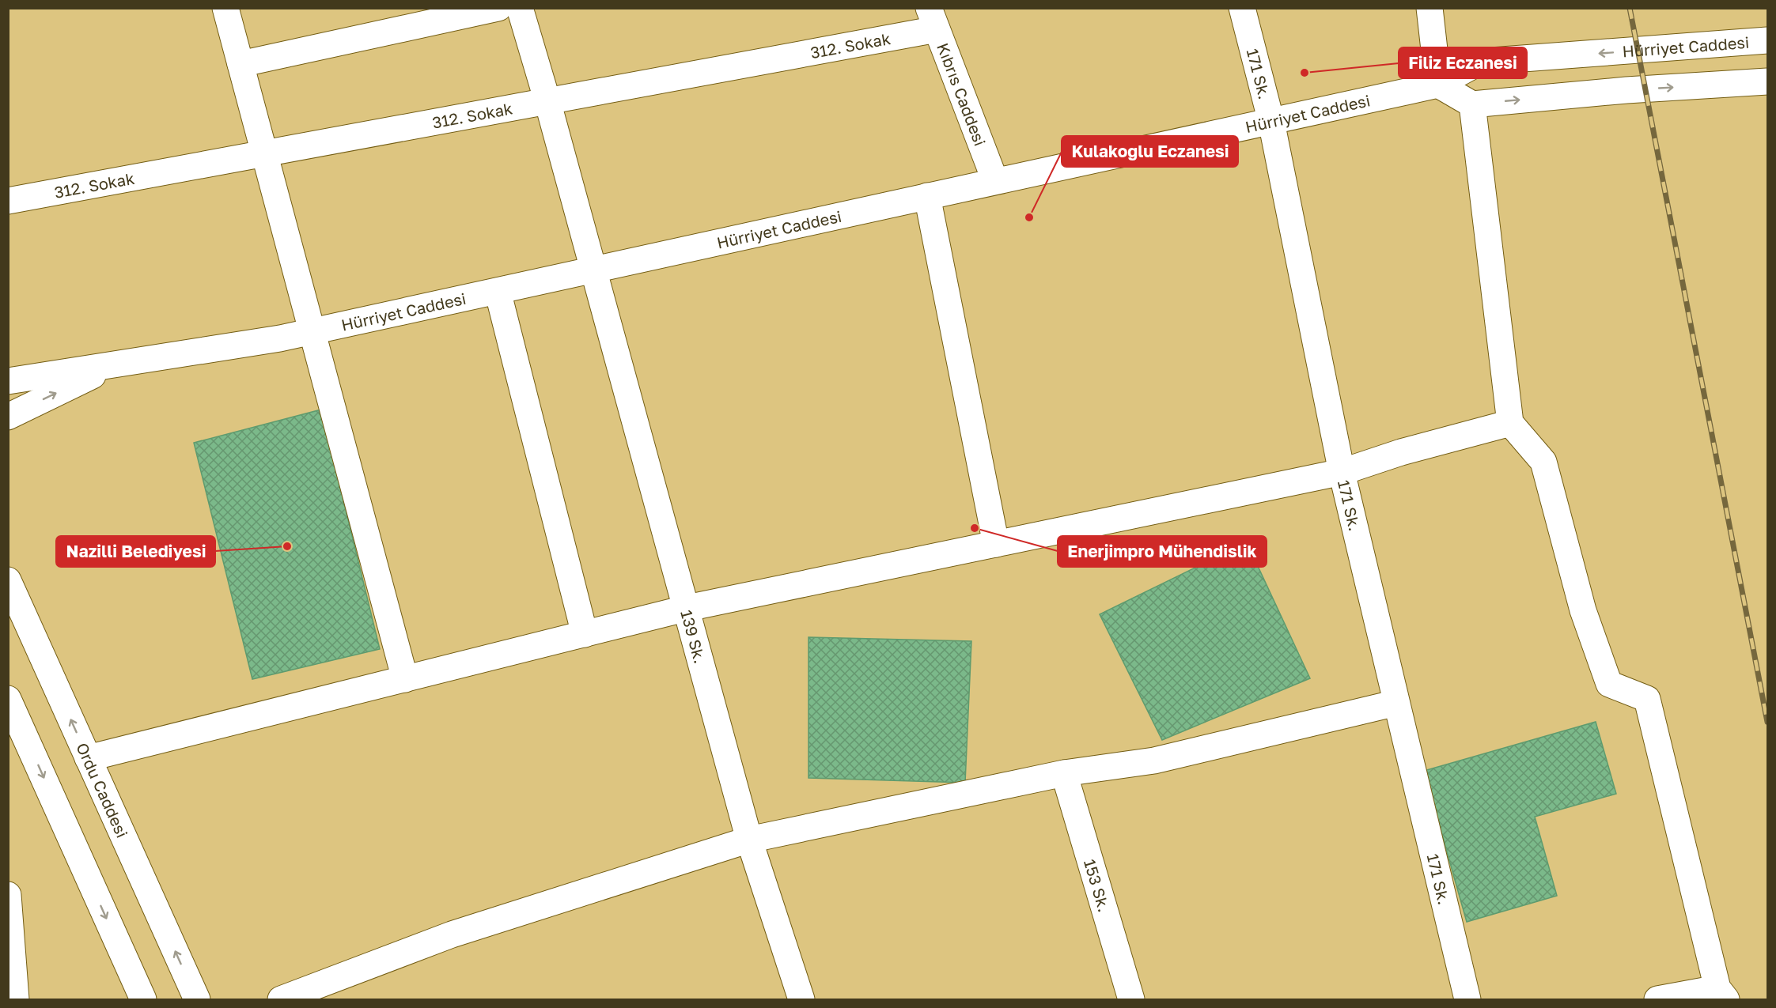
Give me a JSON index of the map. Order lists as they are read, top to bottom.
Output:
{
  "streets": {
    "street": [
      "312. Sokak",
      "Hürriyet Caddesi",
      "171 Sk.",
      "Kıbrıs Caddesi",
      "139 Sk.",
      "Ordu Caddesi",
      "153 Sk."
    ]
  },
  "crossings": [
    ["312. Sokak", "Kıbrıs Caddesi"],
    ["312. Sokak", "139 Sk."],
    ["Hürriyet Caddesi", "171 Sk."],
    ["Hürriyet Caddesi", "Kıbrıs Caddesi"],
    ["Hürriyet Caddesi", "139 Sk."]
  ],
  "places": [
    "Filiz Eczanesi",
    "Kulakoğlu Eczanesi",
    "Enerjimpro Mühendislik",
    "Nazilli Belediyesi"
  ]
}
